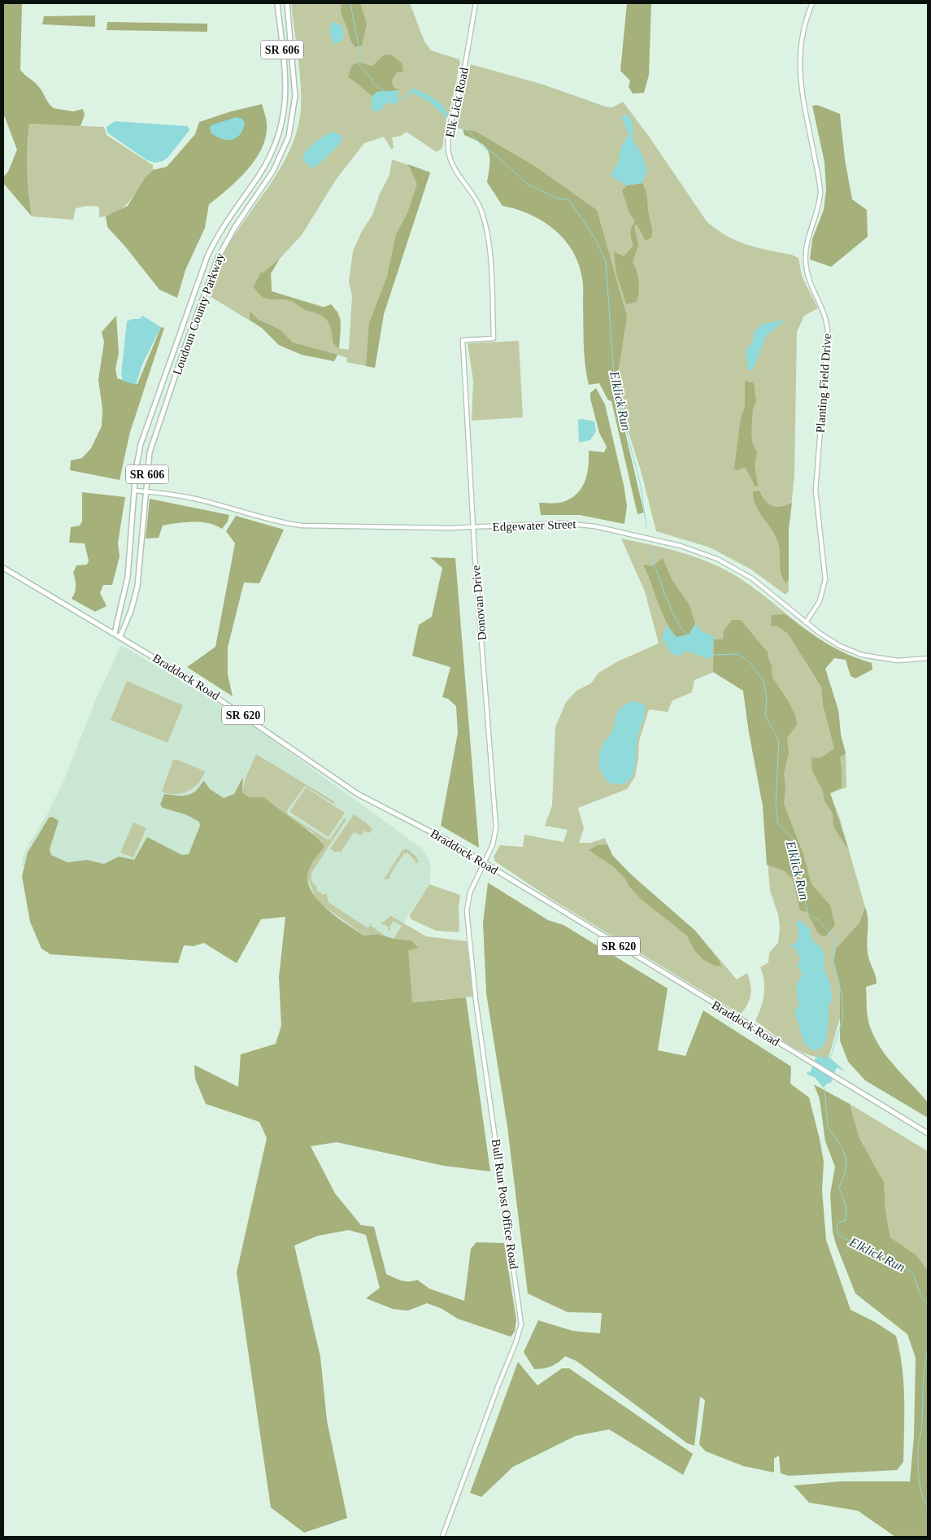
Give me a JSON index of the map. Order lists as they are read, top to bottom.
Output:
{
  "streets": {
    "main road": [
      "SR 606",
      "Loudoun County Parkway",
      "Braddock Road",
      "SR 620"
    ],
    "street": [
      "Elk Lick Road",
      "Planting Field Drive",
      "Edgewater Street",
      "Donovan Drive",
      "Bull Run Post Office Road"
    ]
  },
  "crossings": [
    ["Elk Lick Road", "Donovan Drive"],
    ["Loudoun County Parkway", "Edgewater Street"],
    ["Loudoun County Parkway", "Braddock Road"],
    ["Planting Field Drive", "Edgewater Street"],
    ["Edgewater Street", "Donovan Drive"],
    ["Donovan Drive", "Braddock Road"],
    ["Donovan Drive", "Bull Run Post Office Road"],
    ["Braddock Road", "Bull Run Post Office Road"]
  ],
  "water": ["Elklick Run"]
}
